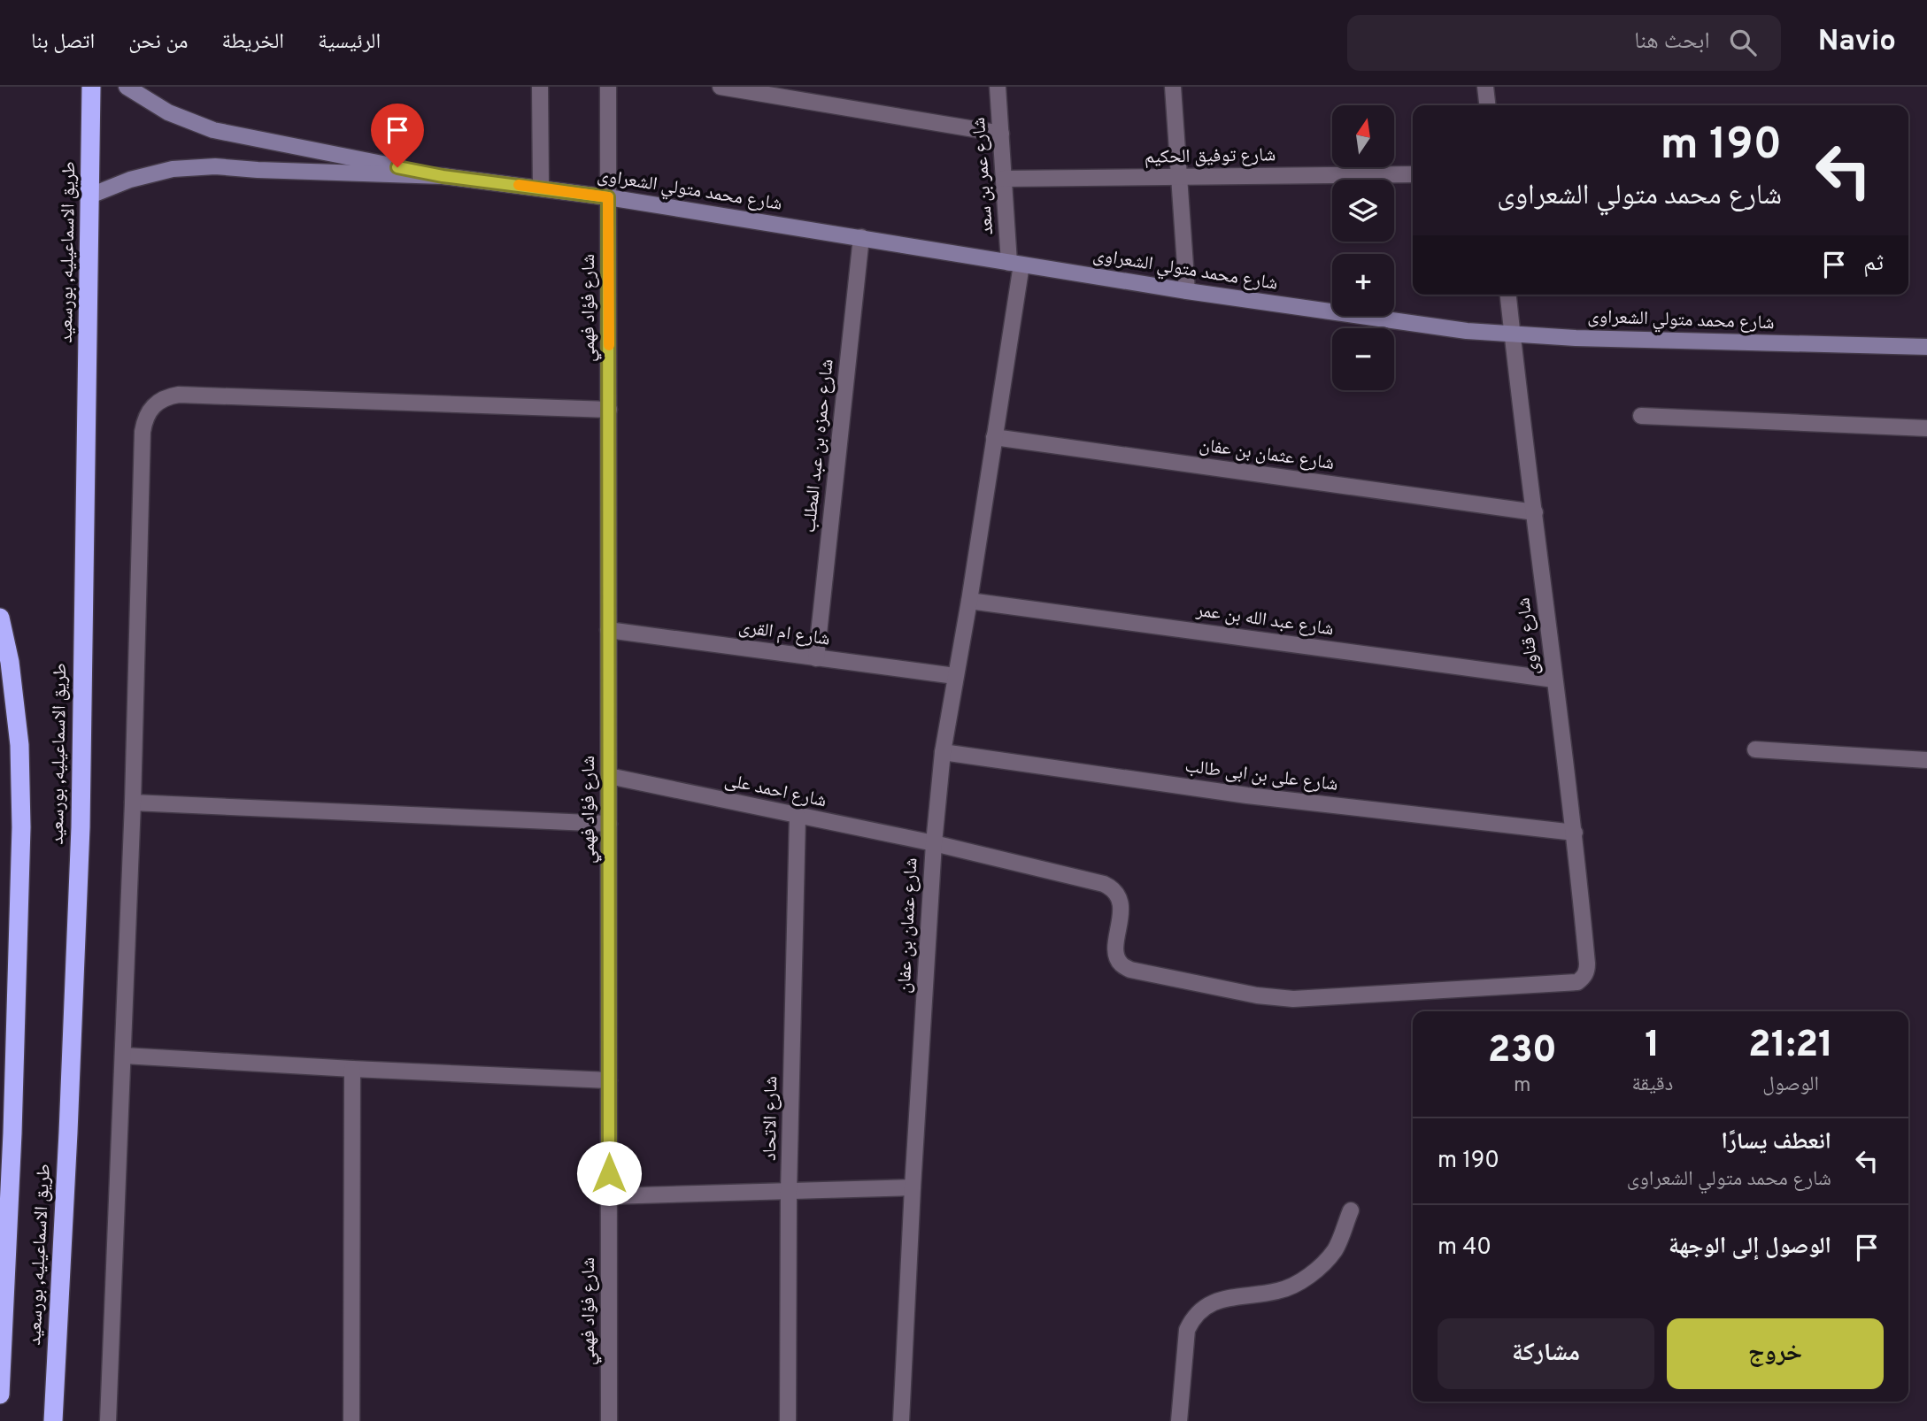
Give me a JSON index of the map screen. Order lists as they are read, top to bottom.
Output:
{
  "streets": {
    "highway": ["طريق الاسماعيليه, بورسعيد"],
    "street": [
      "شارع توفيق الحكيم",
      "شارع عمر بن سعد",
      "شارع محمد متولي الشعراوى",
      "شارع فؤاد فهمي",
      "شارع حمزه بن عبد المطلب",
      "شارع عثمان بن عفان",
      "شارع عبد الله بن عمر",
      "شارع ام القرى",
      "شارع قناوى",
      "شارع على بن ابى طالب",
      "شارع احمد على",
      "شارع الاتحاد"
    ]
  },
  "crossings": [
    ["شارع توفيق الحكيم", "شارع عمر بن سعد"],
    ["شارع عمر بن سعد", "شارع محمد متولي الشعراوى"],
    ["شارع عمر بن سعد", "شارع عثمان بن عفان"],
    ["شارع محمد متولي الشعراوى", "طريق الاسماعيليه, بورسعيد"],
    ["شارع محمد متولي الشعراوى", "شارع فؤاد فهمي"],
    ["شارع محمد متولي الشعراوى", "شارع حمزه بن عبد المطلب"],
    ["شارع محمد متولي الشعراوى", "شارع عثمان بن عفان"],
    ["شارع محمد متولي الشعراوى", "شارع قناوى"],
    ["شارع فؤاد فهمي", "شارع ام القرى"],
    ["شارع فؤاد فهمي", "شارع احمد على"],
    ["شارع حمزه بن عبد المطلب", "شارع ام القرى"],
    ["شارع عثمان بن عفان", "شارع عبد الله بن عمر"],
    ["شارع عثمان بن عفان", "شارع ام القرى"],
    ["شارع عثمان بن عفان", "شارع قناوى"],
    ["شارع عثمان بن عفان", "شارع على بن ابى طالب"],
    ["شارع عثمان بن عفان", "شارع احمد على"],
    ["شارع عبد الله بن عمر", "شارع قناوى"],
    ["شارع قناوى", "شارع على بن ابى طالب"],
    ["شارع قناوى", "شارع احمد على"],
    ["شارع احمد على", "شارع الاتحاد"]
  ],
  "north": "top",
  "page": {
    "header": "Navio",
    "search": "ابحث هنا",
    "nav": [
      "الرئيسية",
      "الخريطة",
      "من نحن",
      "اتصل بنا"
    ],
    "map_buttons": ["+", "−"],
    "turn": ["190 m", "شارع محمد متولي الشعراوى"],
    "then": "ثم",
    "eta": [
      "21:21",
      "الوصول",
      "1",
      "دقيقة",
      "230",
      "m"
    ],
    "list": [
      {
        "name": "انعطف يسارًا",
        "note": "شارع محمد متولي الشعراوى",
        "value": "190 m"
      },
      {
        "name": "الوصول إلى الوجهة",
        "value": "40 m"
      }
    ],
    "buttons": ["خروج", "مشاركة"]
  }
}
